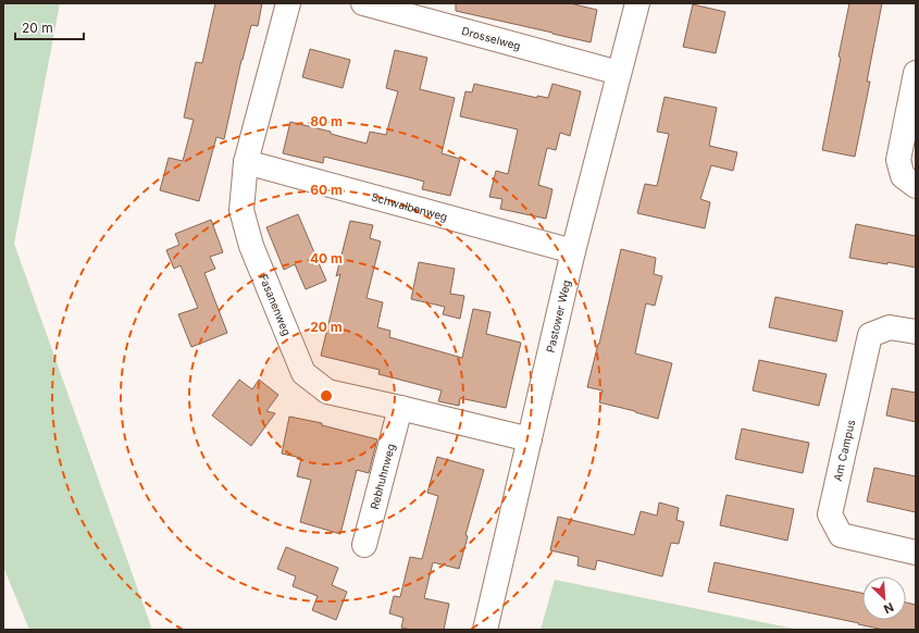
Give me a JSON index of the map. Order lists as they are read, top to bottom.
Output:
{
  "streets": {
    "street": [
      "Drosselweg",
      "Schwalbenweg",
      "Fasanenweg",
      "Pastower Weg",
      "Am Campus",
      "Rebhuhnweg"
    ]
  },
  "crossings": [
    ["Drosselweg", "Pastower Weg"],
    ["Schwalbenweg", "Fasanenweg"],
    ["Schwalbenweg", "Pastower Weg"],
    ["Fasanenweg", "Pastower Weg"],
    ["Fasanenweg", "Rebhuhnweg"]
  ],
  "scale_bar": "20 m",
  "north": "bottom right",
  "rings": [
    "80 m",
    "60 m",
    "40 m",
    "20 m"
  ]
}
